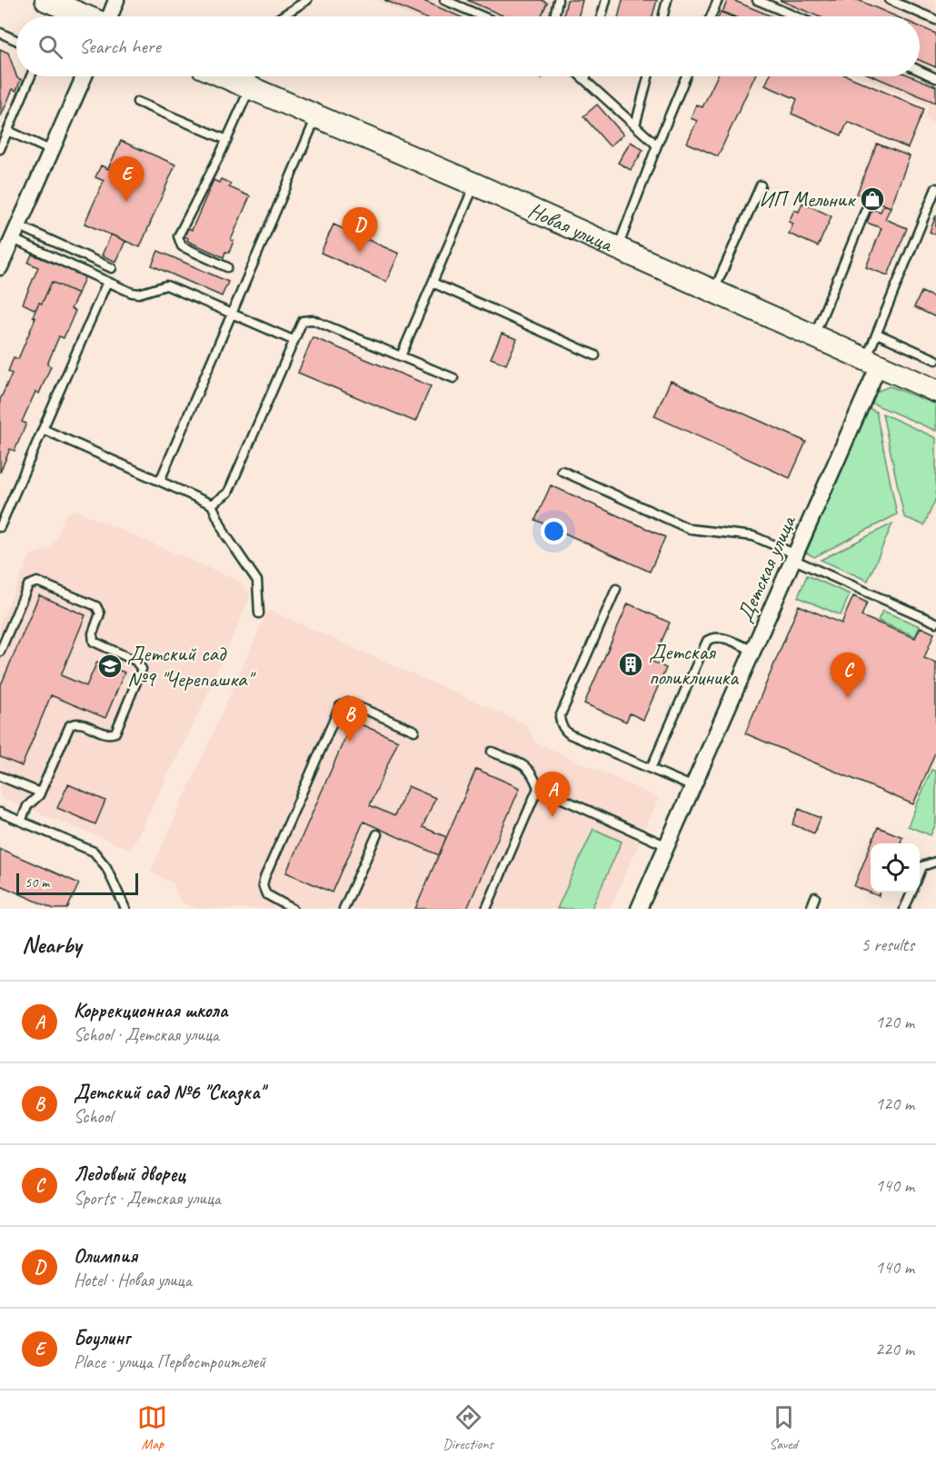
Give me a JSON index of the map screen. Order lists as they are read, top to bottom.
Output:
{
  "streets": {
    "street": ["Новая улица", "Детская улица"]
  },
  "crossings": [
    ["Новая улица", "Детская улица"]
  ],
  "places": {
    "shop": ["ИП Мельник"],
    "building": ["Детская поликлиника"],
    "school or university": ["Детский сад №9 \"Черепашка\""]
  },
  "scale_bar": "50 m",
  "page": {
    "search": "Search here",
    "pins": [
      "E",
      "D",
      "C",
      "B",
      "A"
    ],
    "scale": "50 m",
    "heading": ["Nearby", "5 results"],
    "list": [
      {
        "mark": "A",
        "name": "Коррекционная школа",
        "note": "School · Детская улица",
        "value": "120 m"
      },
      {
        "mark": "B",
        "name": "Детский сад №6 \"Сказка\"",
        "note": "School",
        "value": "120 m"
      },
      {
        "mark": "C",
        "name": "Ледовый дворец",
        "note": "Sports · Детская улица",
        "value": "140 m"
      },
      {
        "mark": "D",
        "name": "Олимпия",
        "note": "Hotel · Новая улица",
        "value": "140 m"
      },
      {
        "mark": "E",
        "name": "Боулинг",
        "note": "Place · улица Первостроителей",
        "value": "220 m"
      }
    ],
    "nav": ["Map", "Directions", "Saved"]
  }
}
